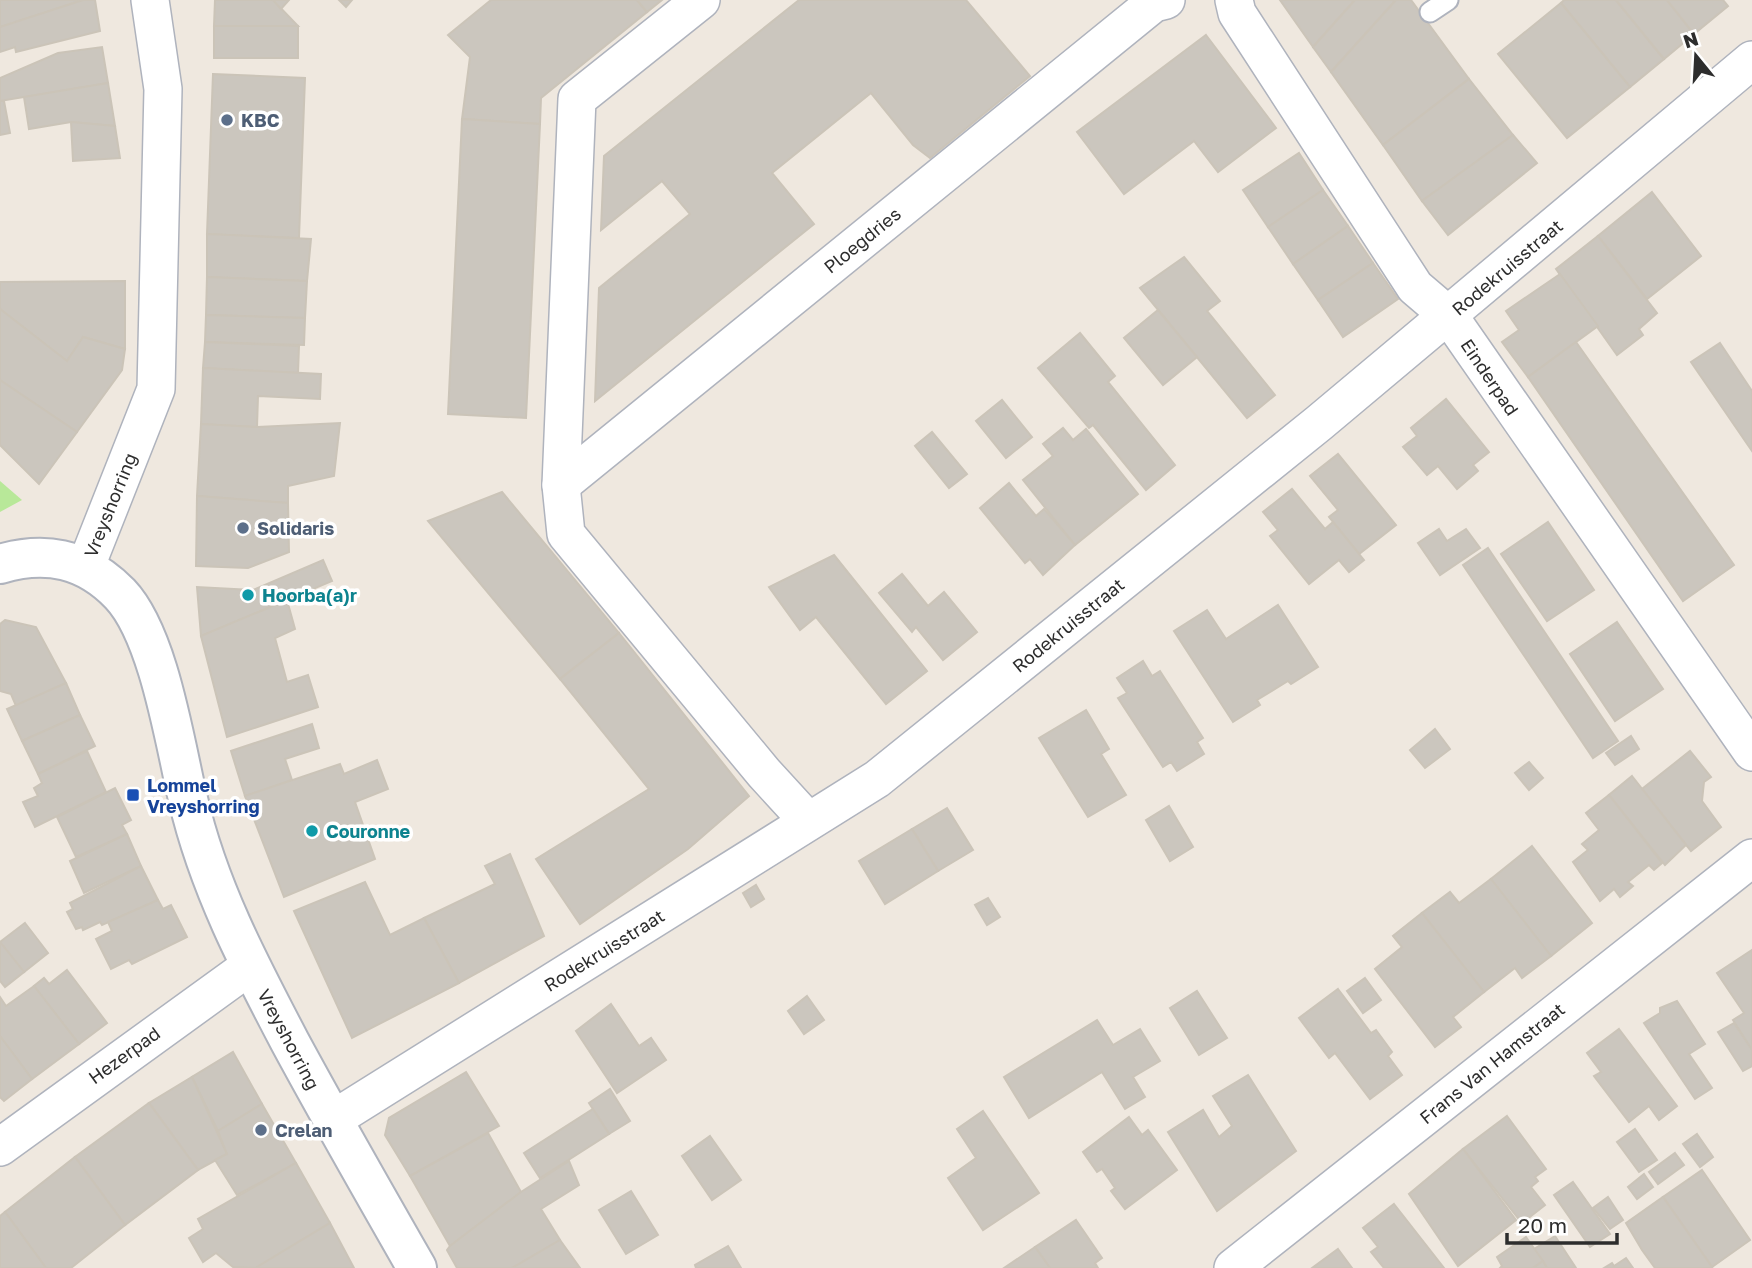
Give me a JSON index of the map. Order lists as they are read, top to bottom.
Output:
{
  "streets": {
    "main road": ["Vreyshorring"],
    "street": [
      "Ploegdries",
      "Rodekruisstraat",
      "Einderpad",
      "Hezerpad",
      "Frans Van Hamstraat"
    ]
  },
  "crossings": [
    ["Rodekruisstraat", "Einderpad"],
    ["Rodekruisstraat", "Vreyshorring"],
    ["Vreyshorring", "Hezerpad"]
  ],
  "places": {
    "other": [
      "KBC",
      "Solidaris",
      "Hoorba(a)r",
      "Couronne",
      "Crelan"
    ],
    "transit": ["Lommel Vreyshorring"]
  },
  "scale_bar": "20 m",
  "north": "top"
}
